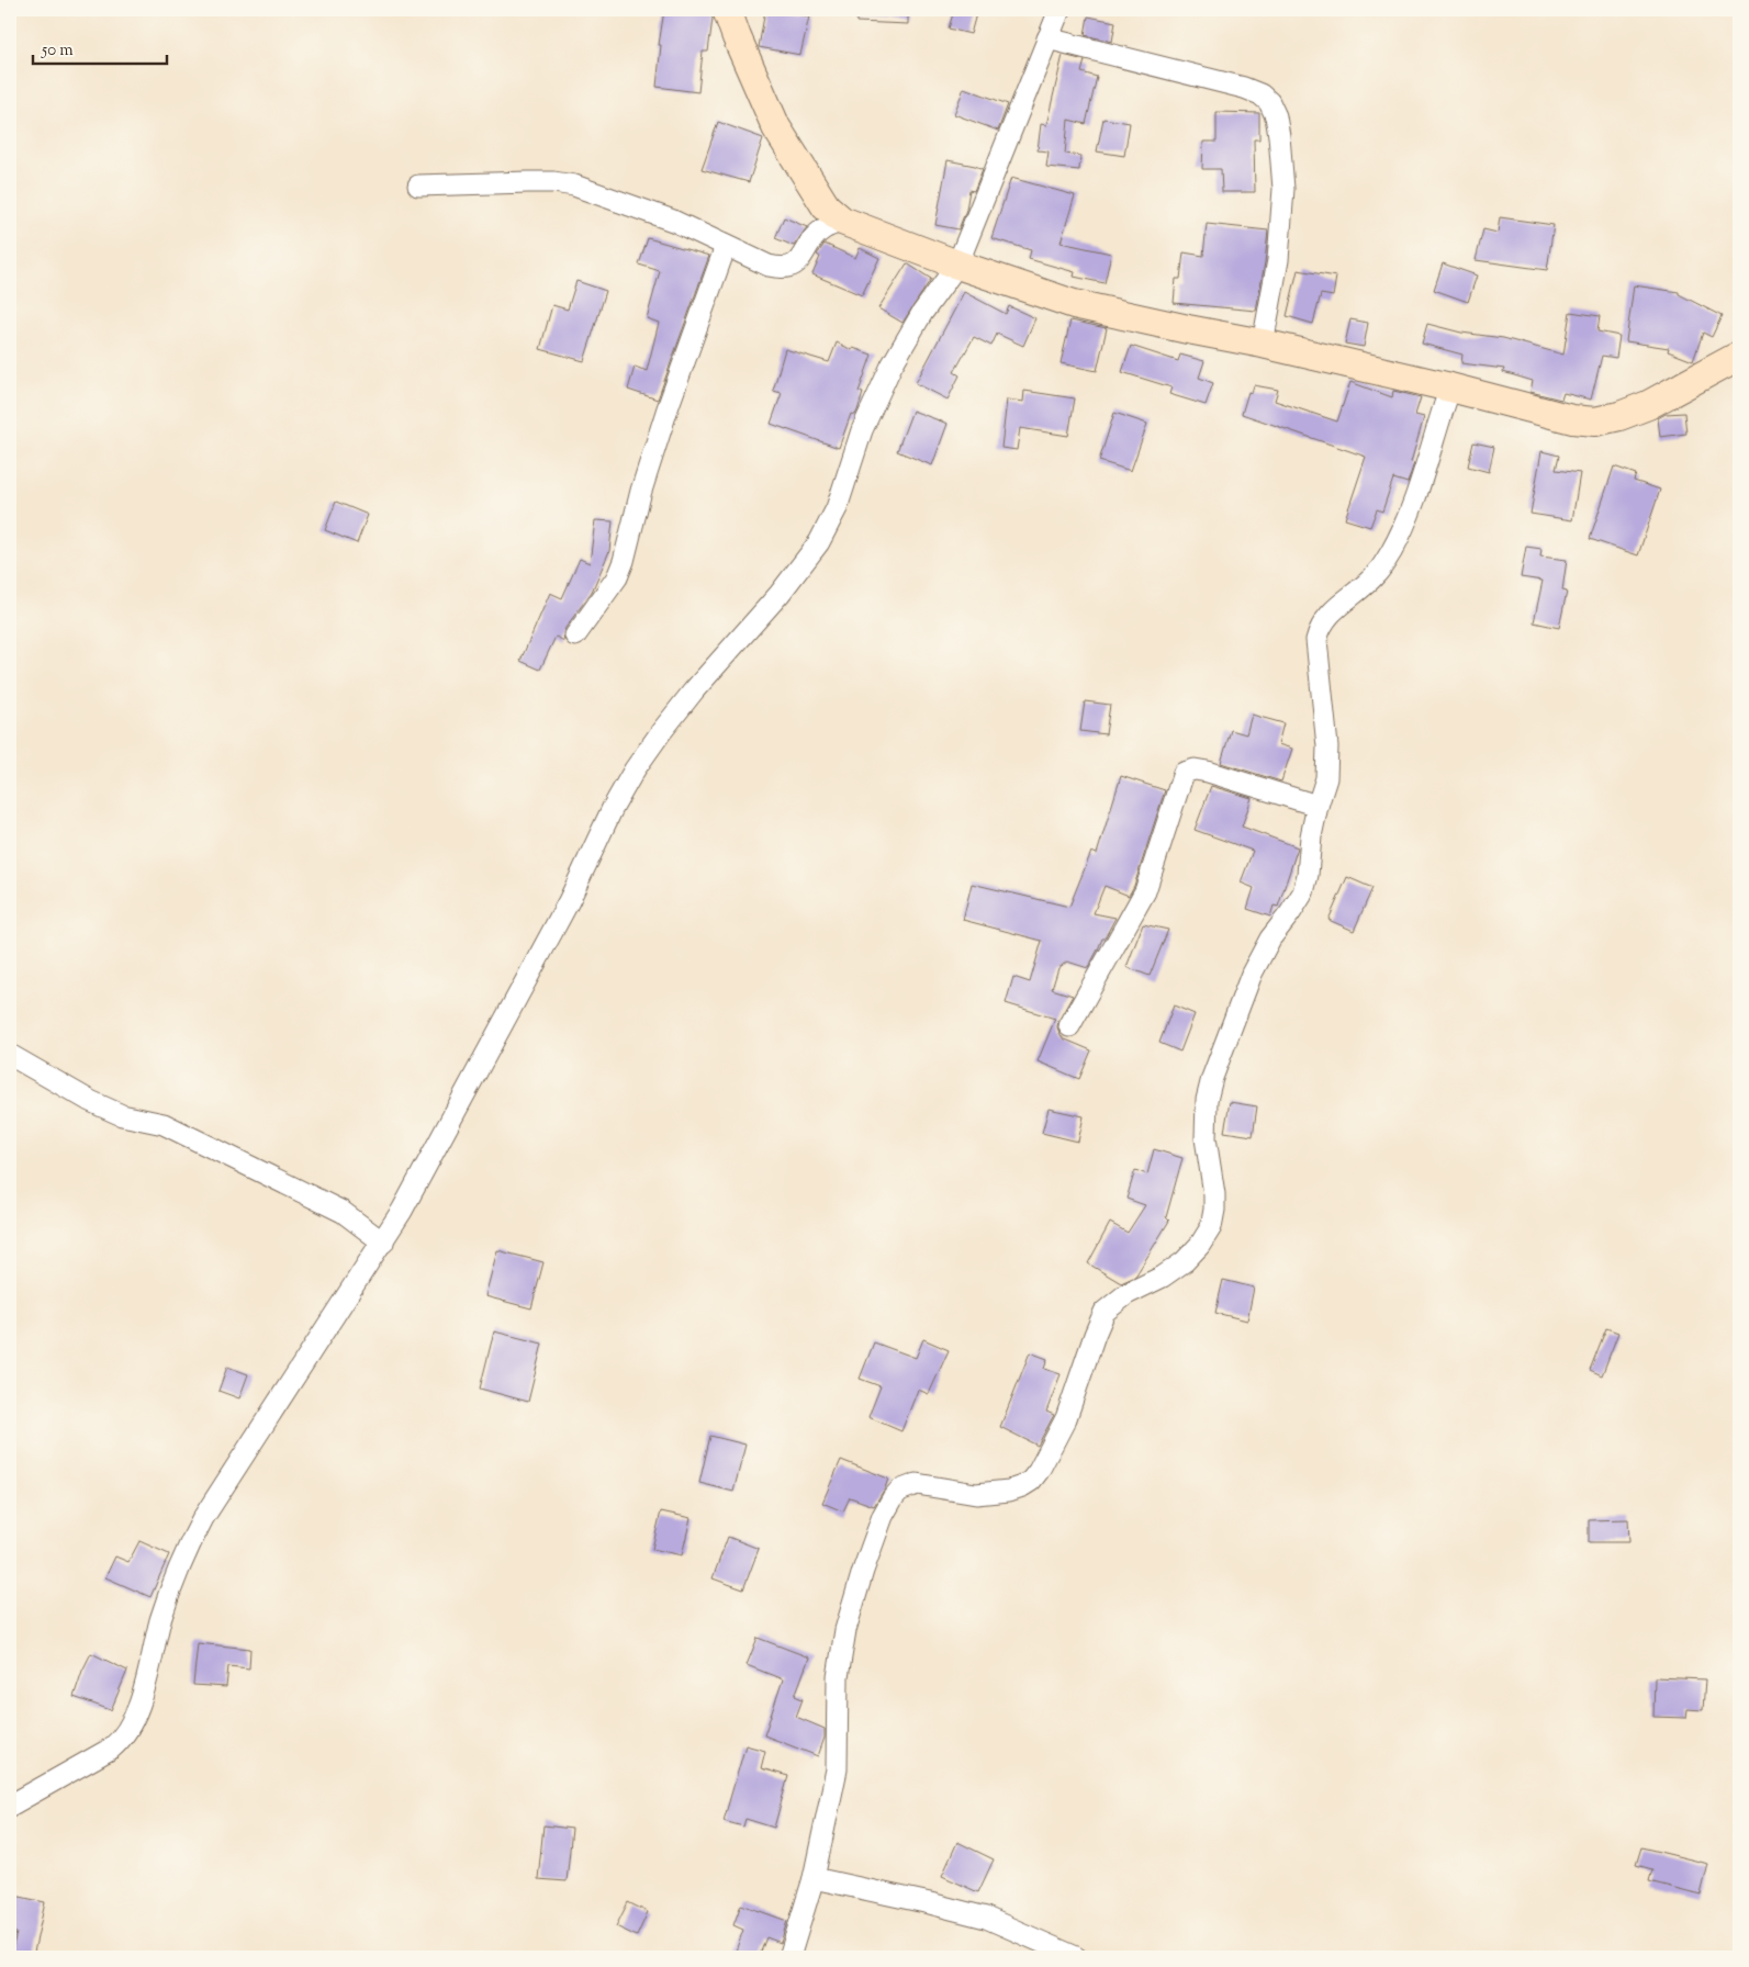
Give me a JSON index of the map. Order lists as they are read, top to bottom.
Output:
{
  "scale_bar": "50 m"
}
